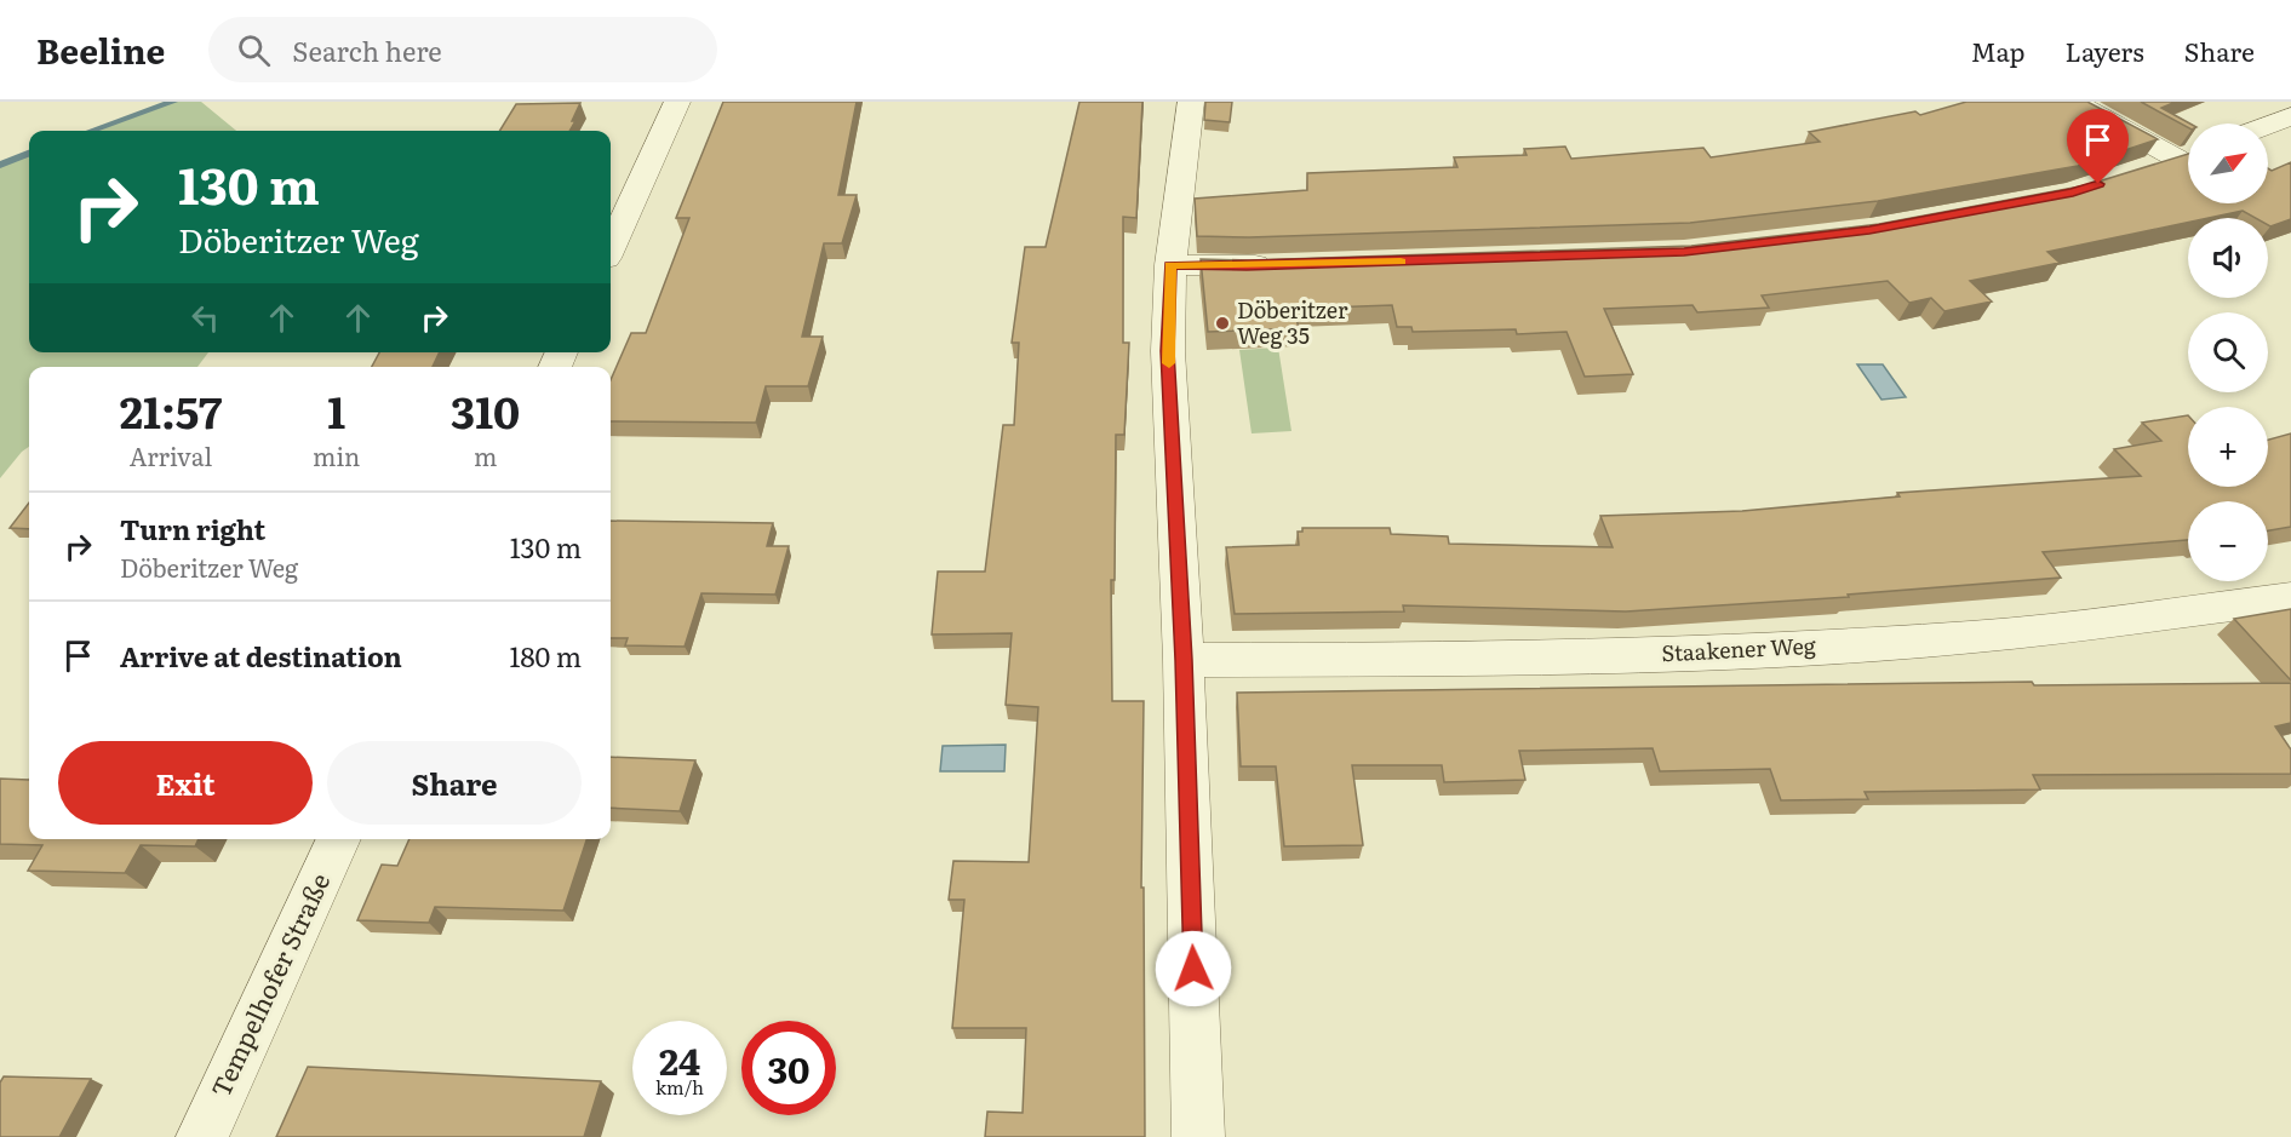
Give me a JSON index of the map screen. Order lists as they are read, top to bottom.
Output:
{
  "streets": {
    "street": ["Staakener Weg", "Tempelhofer Straße"]
  },
  "places": ["Döberitzer Weg 35"],
  "north": "top right",
  "page": {
    "header": "Beeline",
    "search": "Search here",
    "nav": ["Map", "Layers", "Share"],
    "map_buttons": ["+", "−"],
    "turn": ["130 m", "Döberitzer Weg"],
    "eta": [
      "21:57",
      "Arrival",
      "1",
      "min",
      "310",
      "m"
    ],
    "list": [
      {
        "name": "Turn right",
        "note": "Döberitzer Weg",
        "value": "130 m"
      },
      {
        "name": "Arrive at destination",
        "value": "180 m"
      }
    ],
    "buttons": ["Exit", "Share"],
    "speed": "24 km/h",
    "limit": "30"
  }
}
